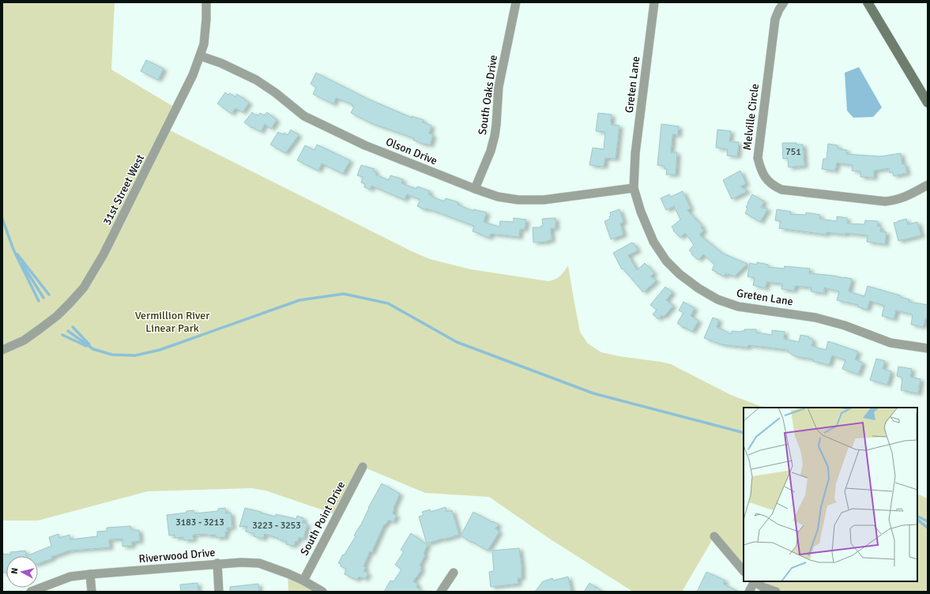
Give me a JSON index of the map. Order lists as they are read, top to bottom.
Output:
{
  "streets": {
    "street": [
      "Greten Lane",
      "South Oaks Drive",
      "Melville Circle",
      "Olson Drive",
      "31st Street West",
      "South Point Drive",
      "Riverwood Drive"
    ]
  },
  "crossings": [
    ["Greten Lane", "Olson Drive"],
    ["South Oaks Drive", "Olson Drive"],
    ["Olson Drive", "31st Street West"],
    ["South Point Drive", "Riverwood Drive"]
  ],
  "parks": ["Vermillion River Linear Park"],
  "house_numbers": ["751", "3183 - 3213", "3223 - 3253"],
  "north": "left"
}
